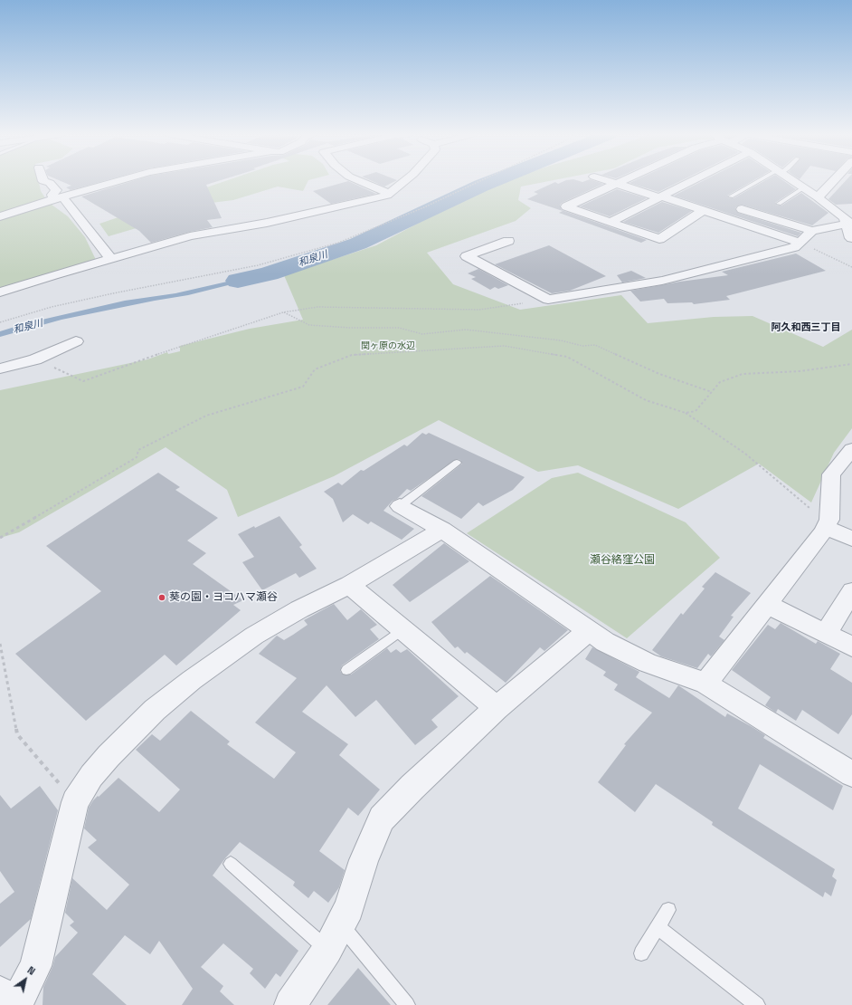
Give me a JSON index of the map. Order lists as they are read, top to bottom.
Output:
{
  "districts": ["阿久和西三丁目"],
  "water": ["和泉川"],
  "parks": ["関ヶ原の水辺", "瀬谷絡窪公園"],
  "places": ["葵の園・ヨコハマ瀬谷"],
  "north": "top right"
}
